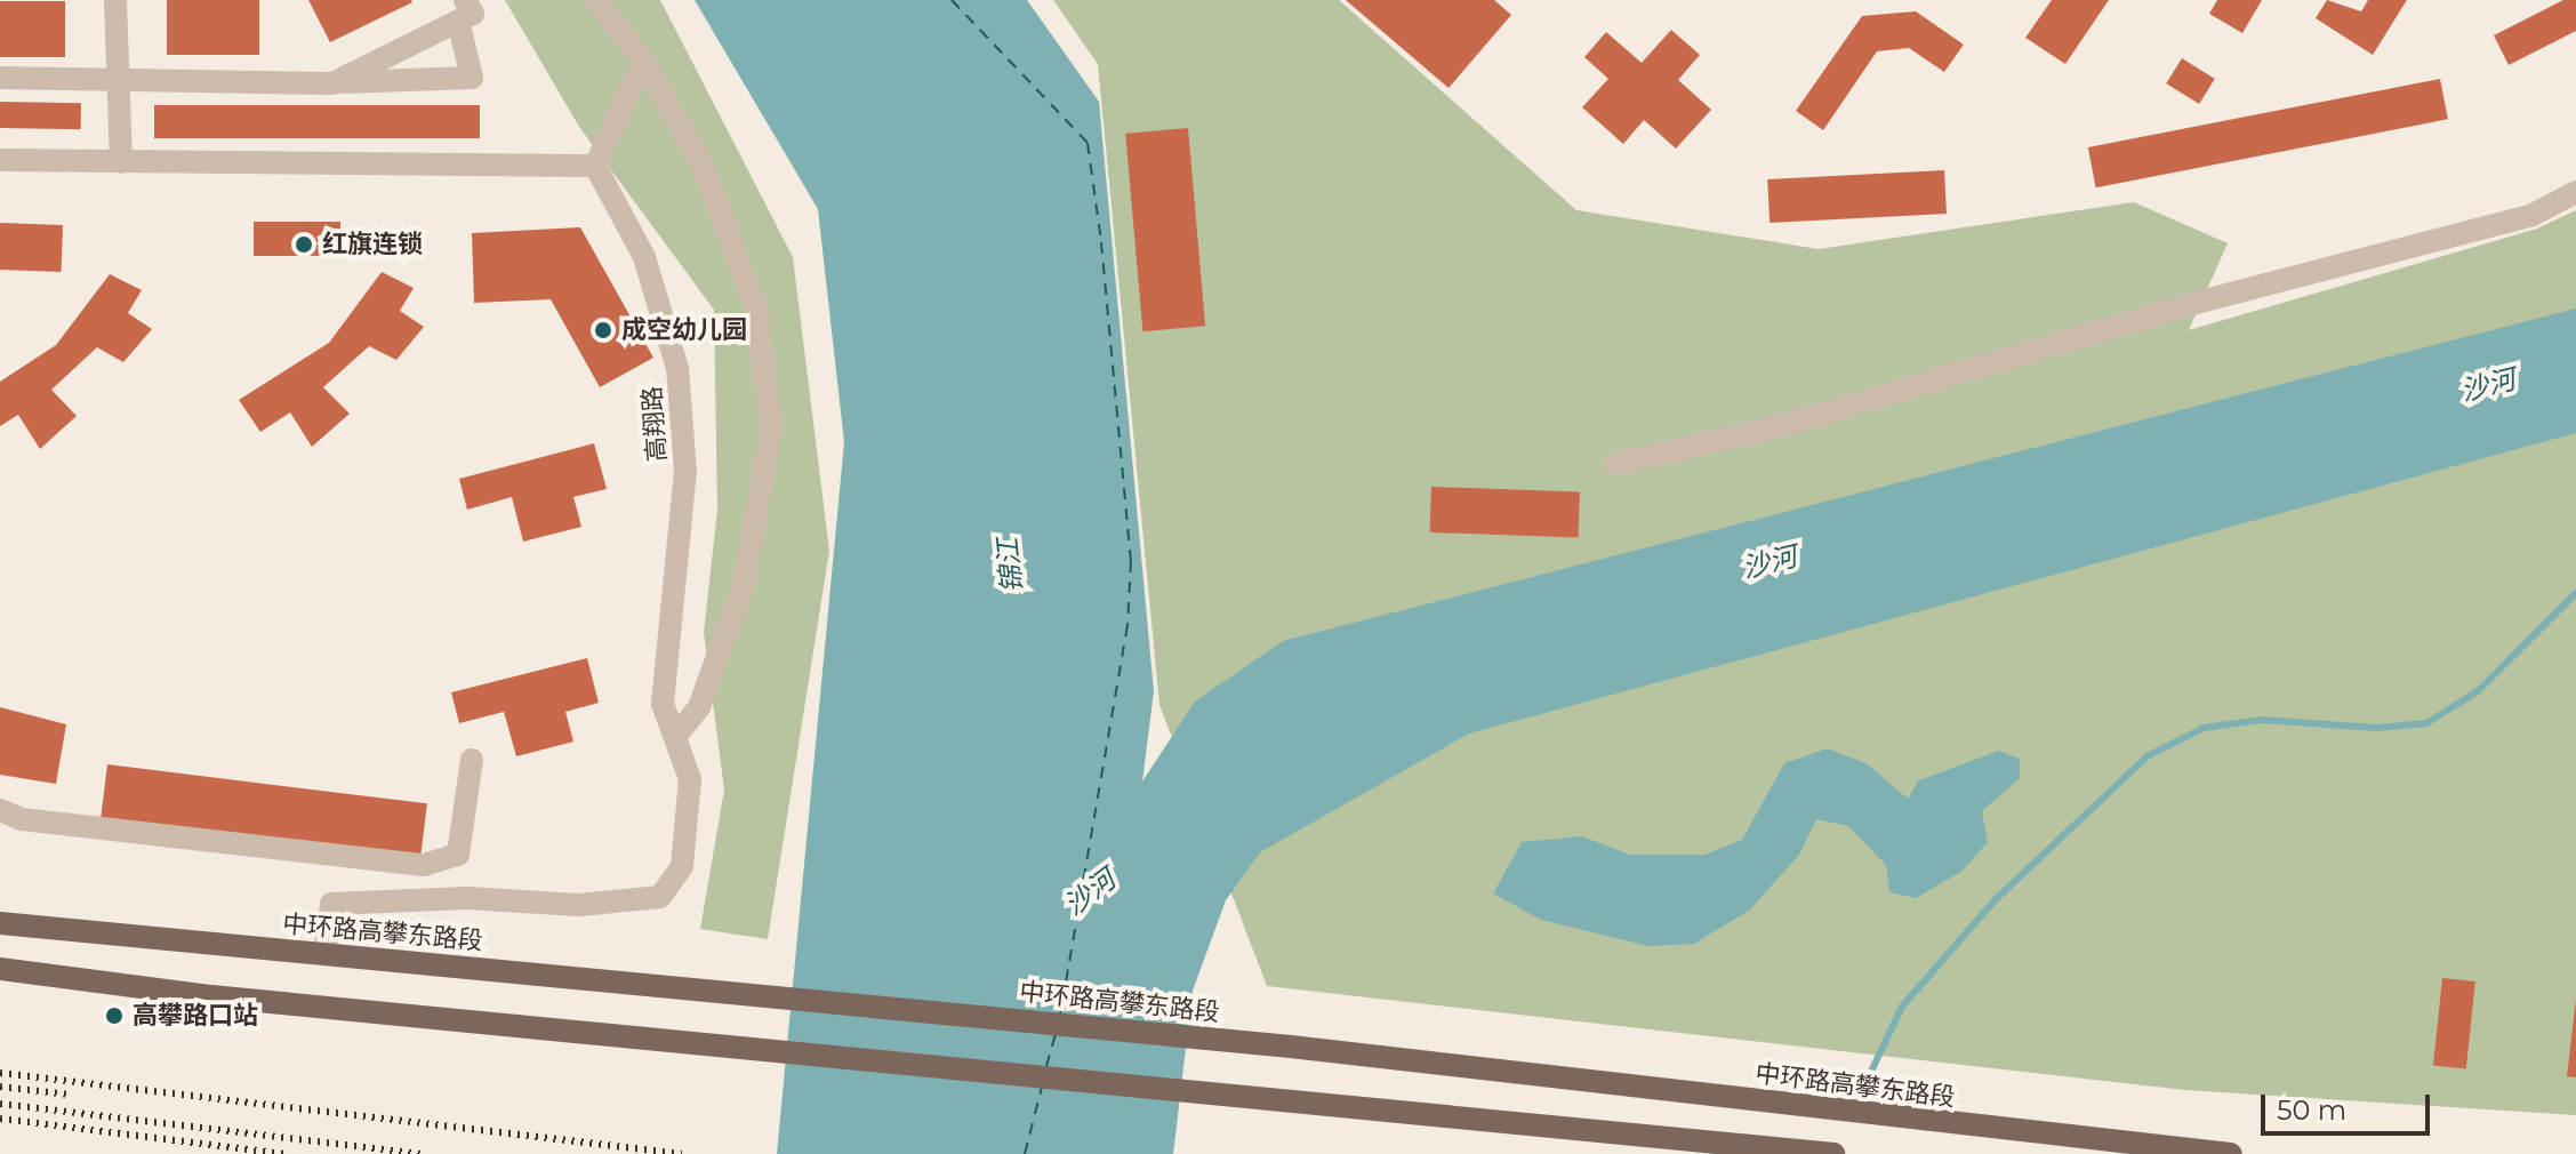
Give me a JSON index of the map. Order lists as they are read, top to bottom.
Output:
{
  "streets": {
    "main road": ["中环路高攀东路段"],
    "street": ["高翔路"]
  },
  "crossings": [
    ["高翔路", "中环路高攀东路段"]
  ],
  "water": ["沙河", "锦江"],
  "places": ["红旗连锁", "成空幼儿园", "高攀路口站"],
  "scale_bar": "50 m"
}
